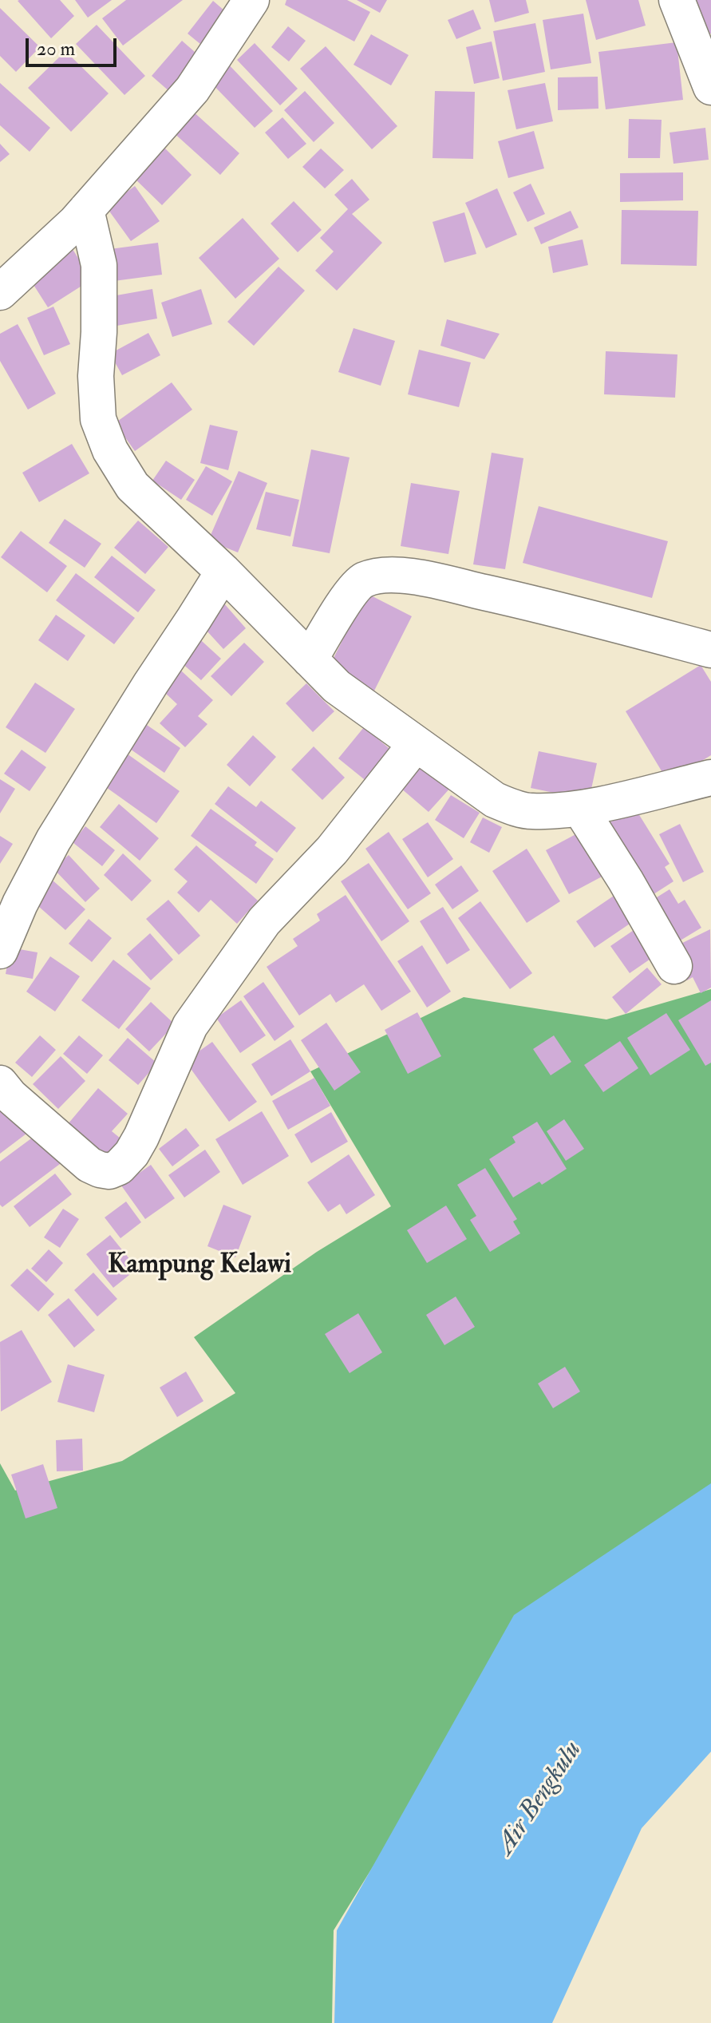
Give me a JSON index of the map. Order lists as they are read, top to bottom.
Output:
{
  "districts": ["Kampung Kelawi"],
  "water": ["Air Bengkulu"],
  "scale_bar": "20 m"
}
